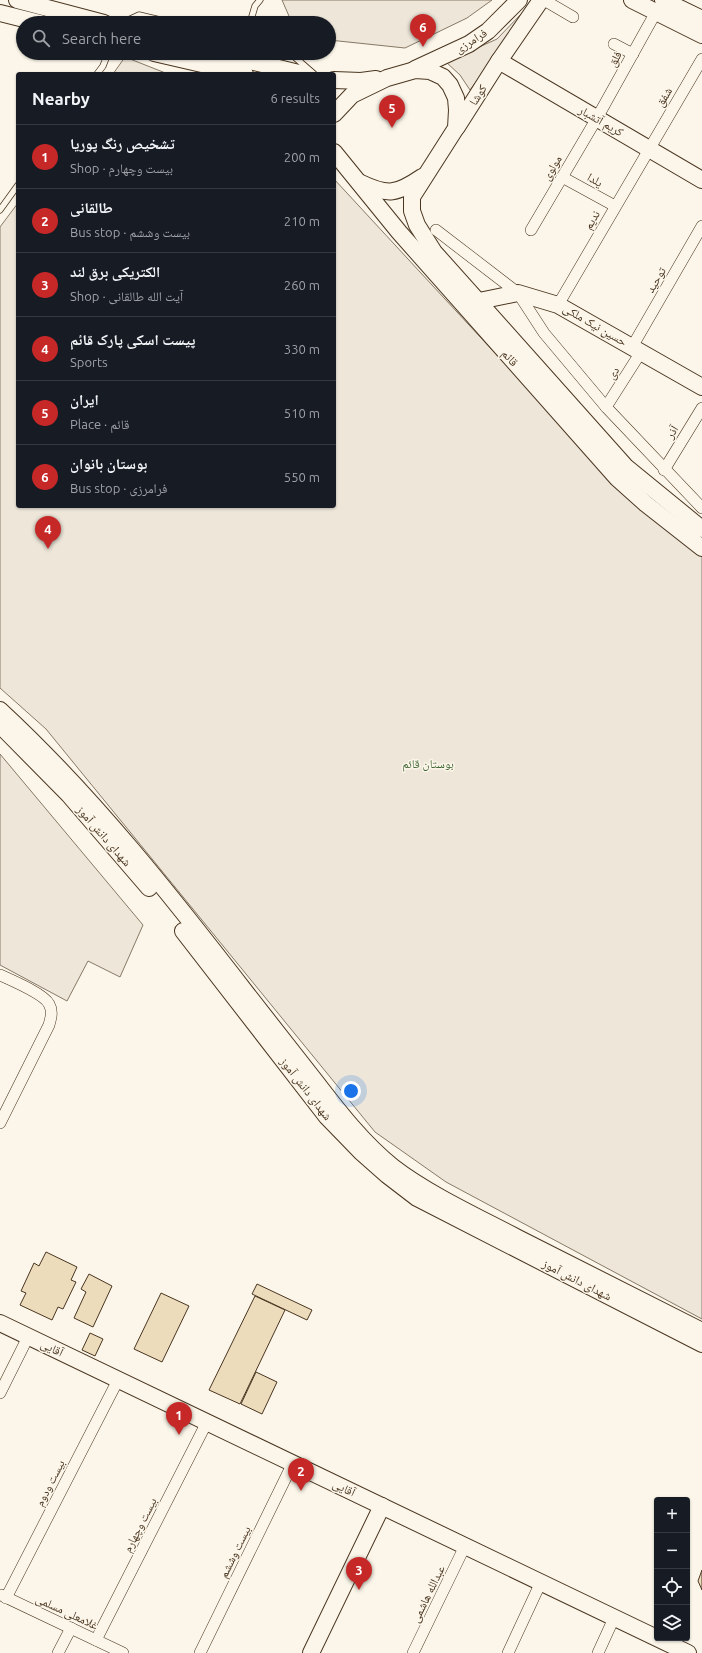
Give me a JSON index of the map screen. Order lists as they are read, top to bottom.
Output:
{
  "streets": {
    "main road": [
      "فرامرزی",
      "کوشا",
      "کریم آتشبار",
      "حسین نیک ملکی",
      "قائم",
      "شهدای دانش آموز",
      "آقایی"
    ],
    "street": [
      "فلق",
      "شفق",
      "مولوی",
      "یلدا",
      "ندیم",
      "توحید",
      "دی",
      "آذر",
      "بیست ودوم",
      "بیست وچهارم",
      "بیست وششم",
      "عبدالله هاشمی",
      "غلامعلی مسلمی"
    ]
  },
  "crossings": [
    ["فلق", "کریم آتشبار"],
    ["فلق", "مولوی"],
    ["کوشا", "کریم آتشبار"],
    ["کوشا", "قائم"],
    ["شفق", "کریم آتشبار"],
    ["شفق", "ندیم"],
    ["کریم آتشبار", "مولوی"],
    ["کریم آتشبار", "ندیم"],
    ["مولوی", "یلدا"],
    ["یلدا", "ندیم"],
    ["ندیم", "حسین نیک ملکی"],
    ["توحید", "حسین نیک ملکی"],
    ["توحید", "دی"],
    ["حسین نیک ملکی", "قائم"],
    ["حسین نیک ملکی", "دی"],
    ["آقایی", "بیست ودوم"],
    ["آقایی", "بیست وچهارم"],
    ["آقایی", "بیست وششم"],
    ["آقایی", "عبدالله هاشمی"],
    ["بیست ودوم", "غلامعلی مسلمی"],
    ["بیست وچهارم", "غلامعلی مسلمی"]
  ],
  "parks": ["بوستان قائم"],
  "page": {
    "pins": [
      "6",
      "5",
      "4",
      "1",
      "2",
      "3"
    ],
    "search": "Search here",
    "heading": ["Nearby", "6 results"],
    "list": [
      {
        "mark": "1",
        "name": "تشخیص رنگ پوریا",
        "note": "Shop · بیست وچهارم",
        "value": "200 m"
      },
      {
        "mark": "2",
        "name": "طالقانی",
        "note": "Bus stop · بیست وششم",
        "value": "210 m"
      },
      {
        "mark": "3",
        "name": "الکتریکی برق لند",
        "note": "Shop · آیت الله طالقانی",
        "value": "260 m"
      },
      {
        "mark": "4",
        "name": "پیست اسکی پارک قائم",
        "note": "Sports",
        "value": "330 m"
      },
      {
        "mark": "5",
        "name": "ایران",
        "note": "Place · قائم",
        "value": "510 m"
      },
      {
        "mark": "6",
        "name": "بوستان بانوان",
        "note": "Bus stop · فرامرزی",
        "value": "550 m"
      }
    ],
    "map_buttons": ["+", "−"]
  }
}
